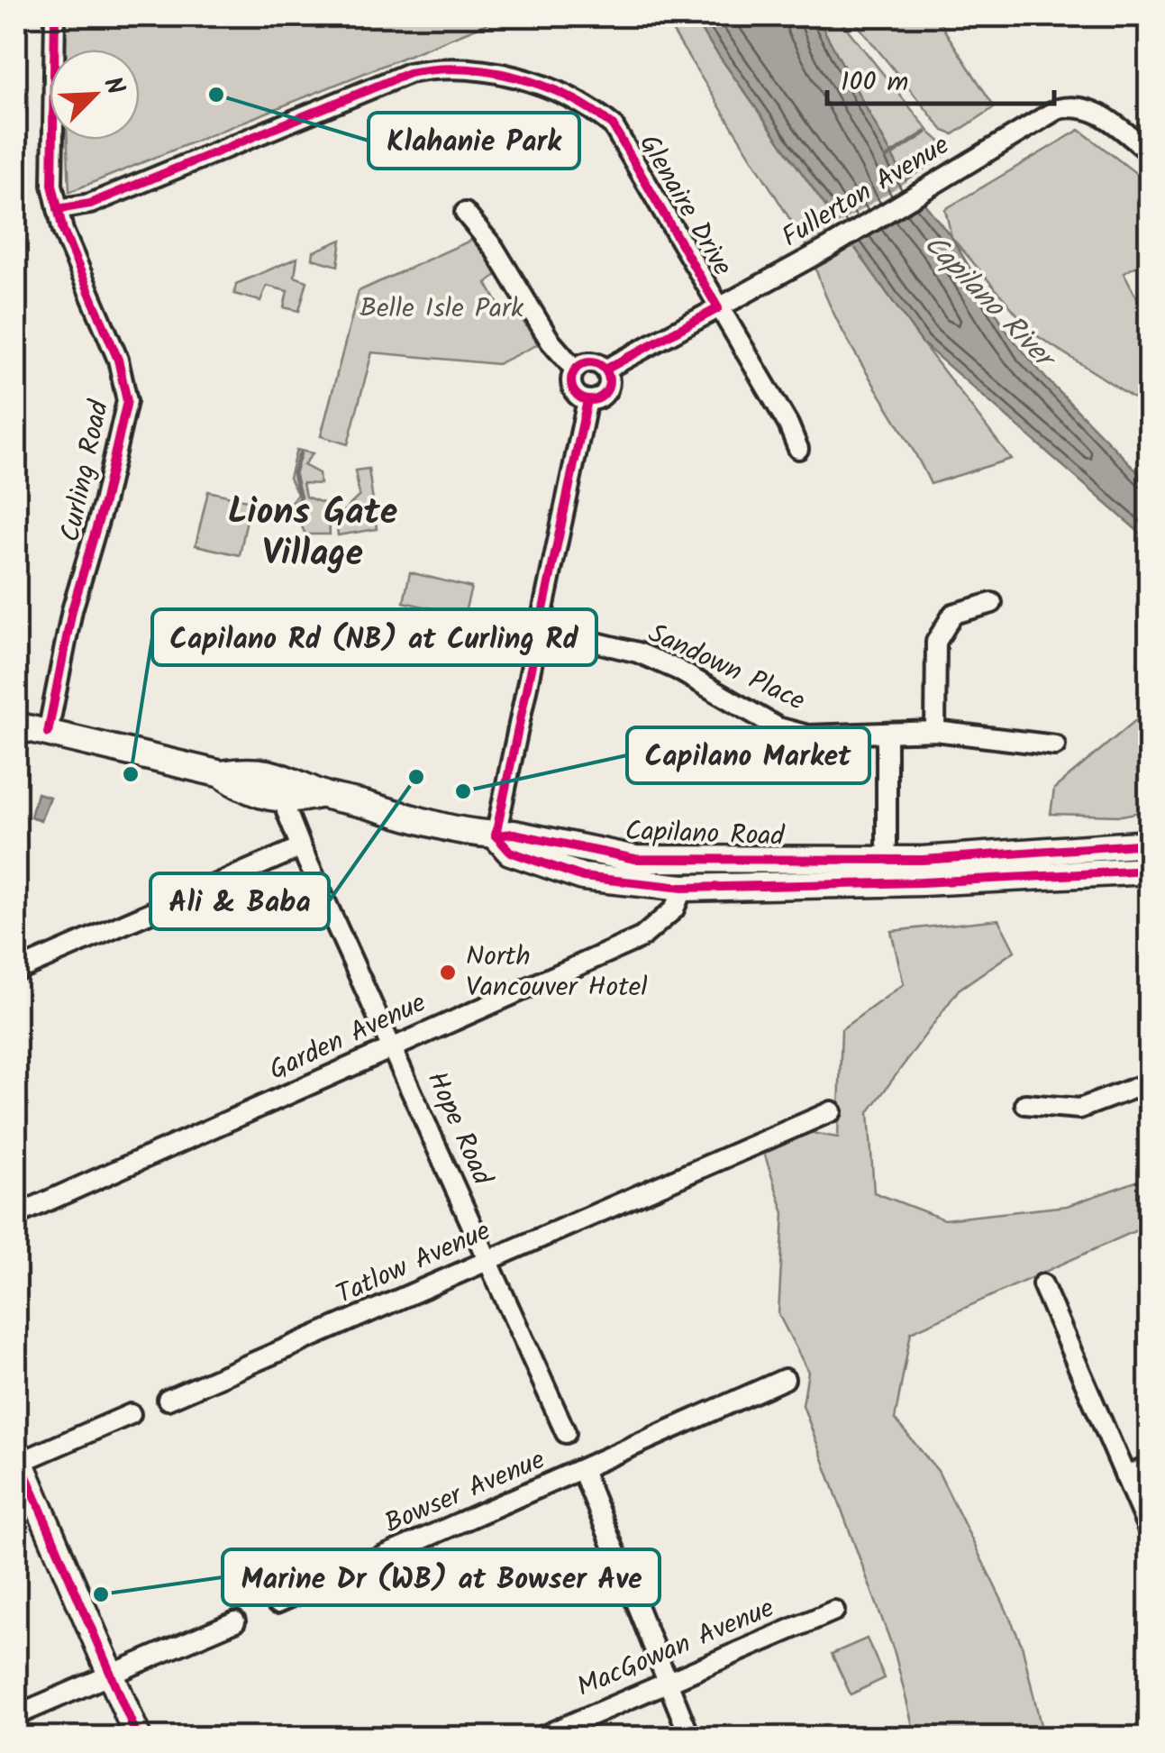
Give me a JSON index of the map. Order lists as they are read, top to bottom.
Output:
{
  "streets": {
    "main road": ["Capilano Road"],
    "street": [
      "Fullerton Avenue",
      "Glenaire Drive",
      "Curling Road",
      "Sandown Place",
      "Garden Avenue",
      "Hope Road",
      "Tatlow Avenue",
      "Bowser Avenue",
      "MacGowan Avenue"
    ]
  },
  "crossings": [
    ["Fullerton Avenue", "Glenaire Drive"],
    ["Glenaire Drive", "Curling Road"],
    ["Curling Road", "Capilano Road"],
    ["Capilano Road", "Garden Avenue"],
    ["Capilano Road", "Hope Road"],
    ["Garden Avenue", "Hope Road"],
    ["Hope Road", "Tatlow Avenue"]
  ],
  "districts": ["Lions Gate Village"],
  "water": ["Capilano River"],
  "parks": ["Belle Isle Park"],
  "places": [
    "Klahanie Park",
    "Capilano Rd (NB) at Curling Rd",
    "Ali & Baba",
    "Capilano Market",
    "North Vancouver Hotel",
    "Marine Dr (WB) at Bowser Ave"
  ],
  "scale_bar": "100 m",
  "north": "top right"
}
